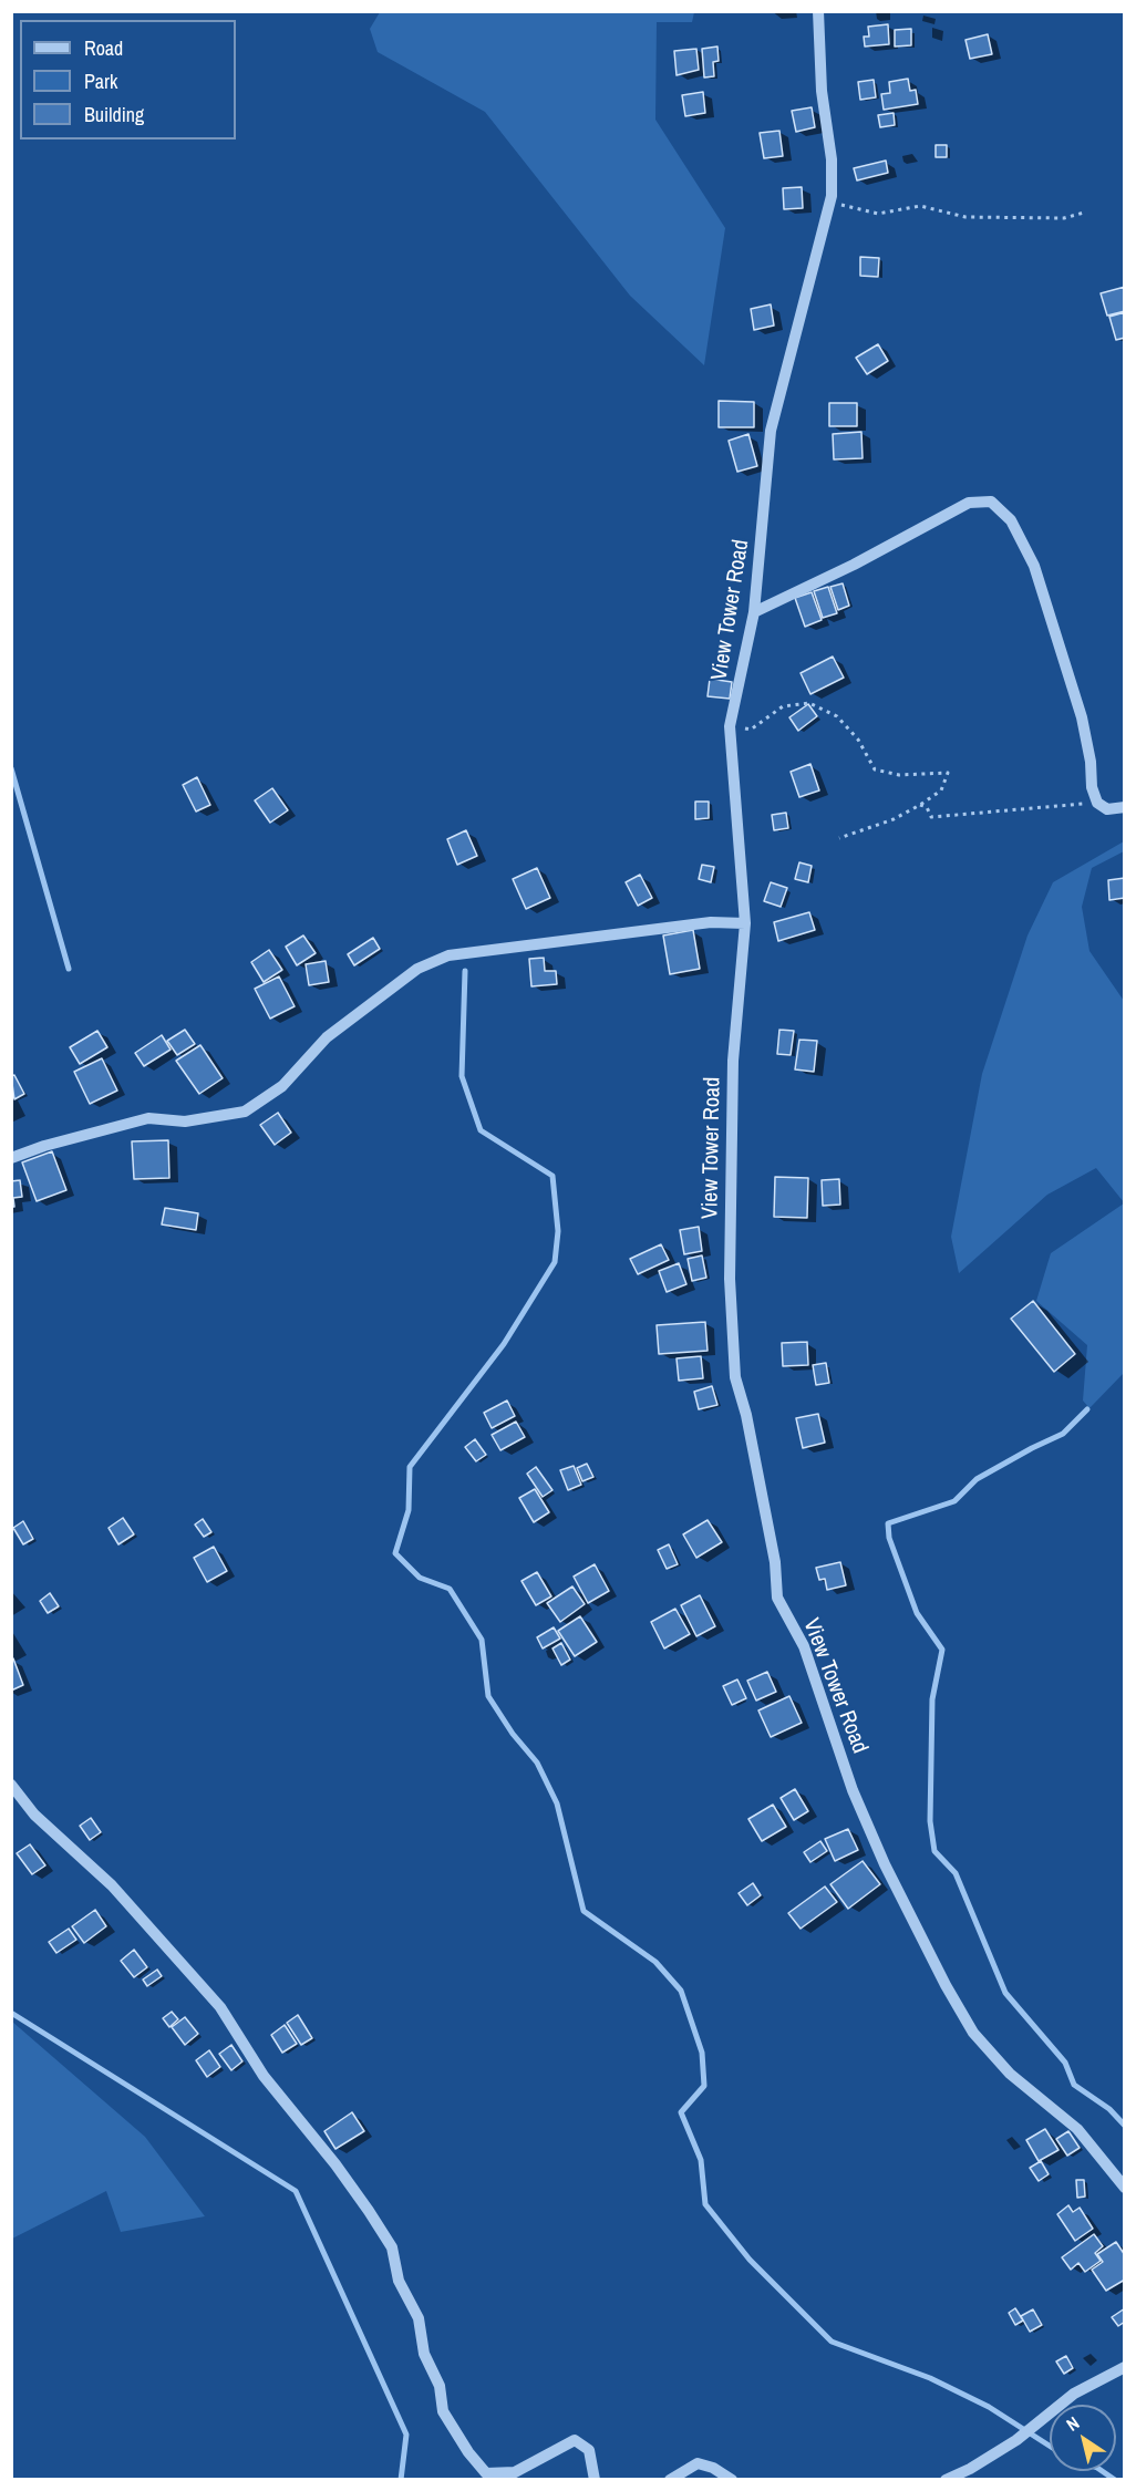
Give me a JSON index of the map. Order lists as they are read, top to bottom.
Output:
{
  "streets": {
    "street": ["View Tower Road"]
  },
  "legend": ["Road", "Park", "Building"],
  "north": "top left"
}
